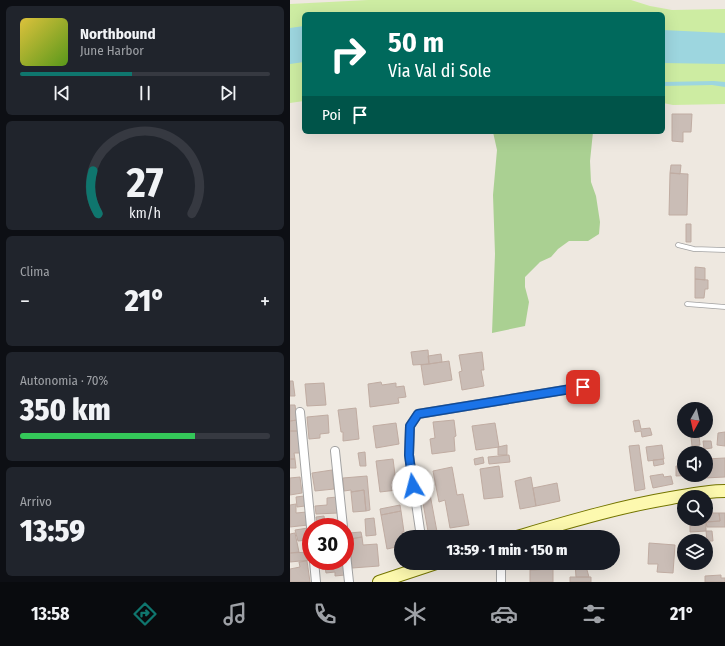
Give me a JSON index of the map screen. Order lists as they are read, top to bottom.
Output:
{
  "north": "bottom",
  "page": {
    "turn": ["50 m", "Via Val di Sole"],
    "song": ["Northbound", "June Harbor"],
    "then": "Poi",
    "tile": [
      "Clima",
      ["Autonomia · 70%", "350 km"],
      ["Arrivo", "13:59"]
    ],
    "heat": ["−", "21°", "+"],
    "limit": "30",
    "trip": "13:59 · 1 min · 150 m",
    "tabs": ["13:58", "21°"],
    "gauge": ["27", "km/h"]
  }
}
